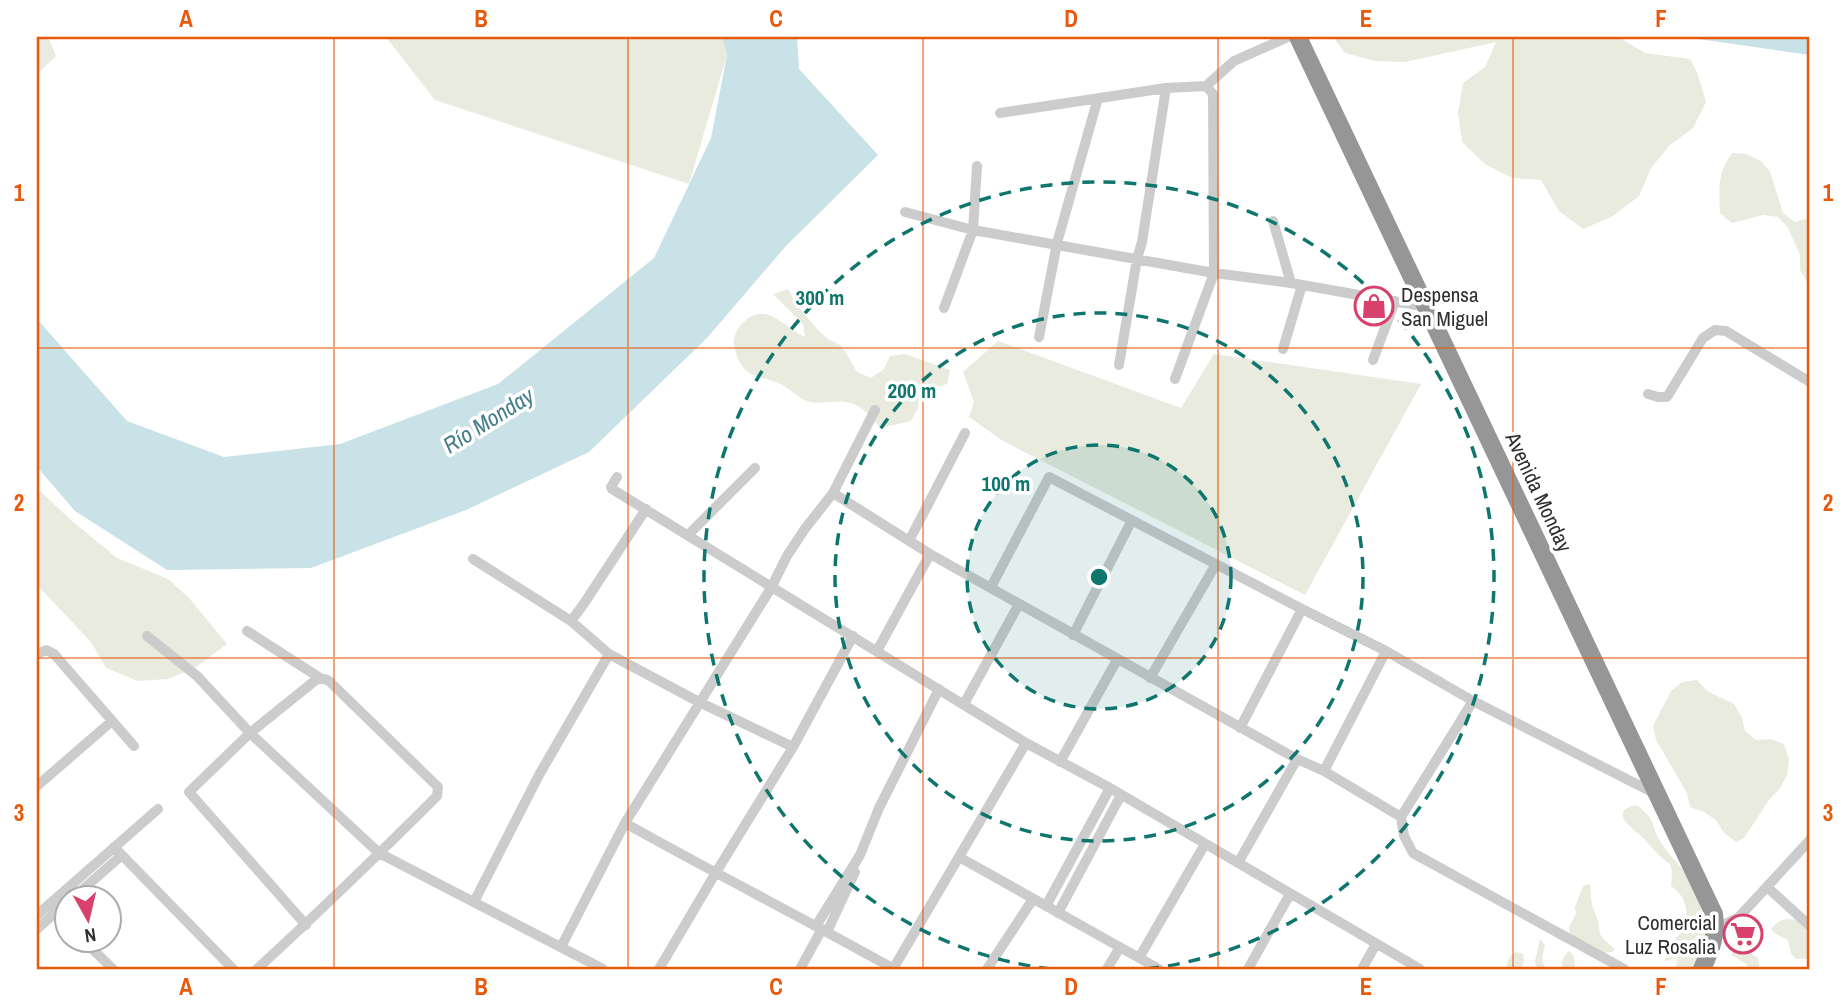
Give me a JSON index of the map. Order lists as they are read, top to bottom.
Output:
{
  "streets": {
    "highway": ["Avenida Monday"]
  },
  "water": ["Río Monday"],
  "places": {
    "shop": ["Despensa San Miguel"],
    "supermarket": ["Comercial Luz Rosalia"]
  },
  "north": "bottom",
  "grid": {
    "columns": [
      "A",
      "B",
      "C",
      "D",
      "E",
      "F"
    ],
    "rows": ["1", "2", "3"]
  },
  "rings": ["300 m", "200 m", "100 m"]
}
